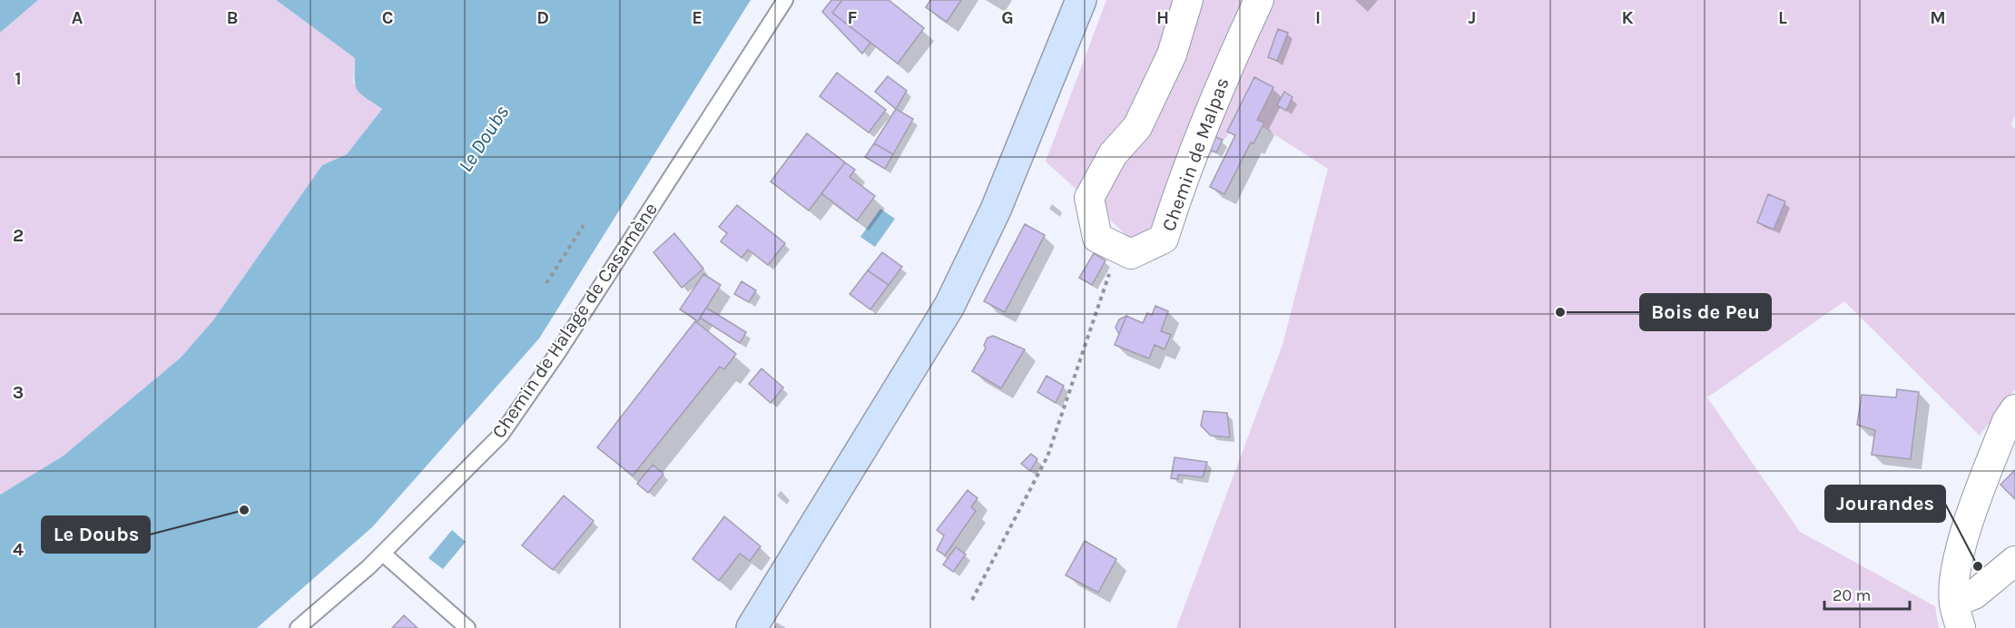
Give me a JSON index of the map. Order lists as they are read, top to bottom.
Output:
{
  "streets": {
    "street": ["Chemin de Malpas"],
    "lane": ["Chemin de Halage de Casamène"]
  },
  "water": ["Le Doubs"],
  "places": ["Bois de Peu", "Le Doubs", "Jourandes"],
  "scale_bar": "20 m",
  "grid": {
    "columns": [
      "A",
      "B",
      "C",
      "D",
      "E",
      "F",
      "G",
      "H",
      "I",
      "J",
      "K",
      "L",
      "M"
    ],
    "rows": [
      "1",
      "2",
      "3",
      "4"
    ]
  }
}
